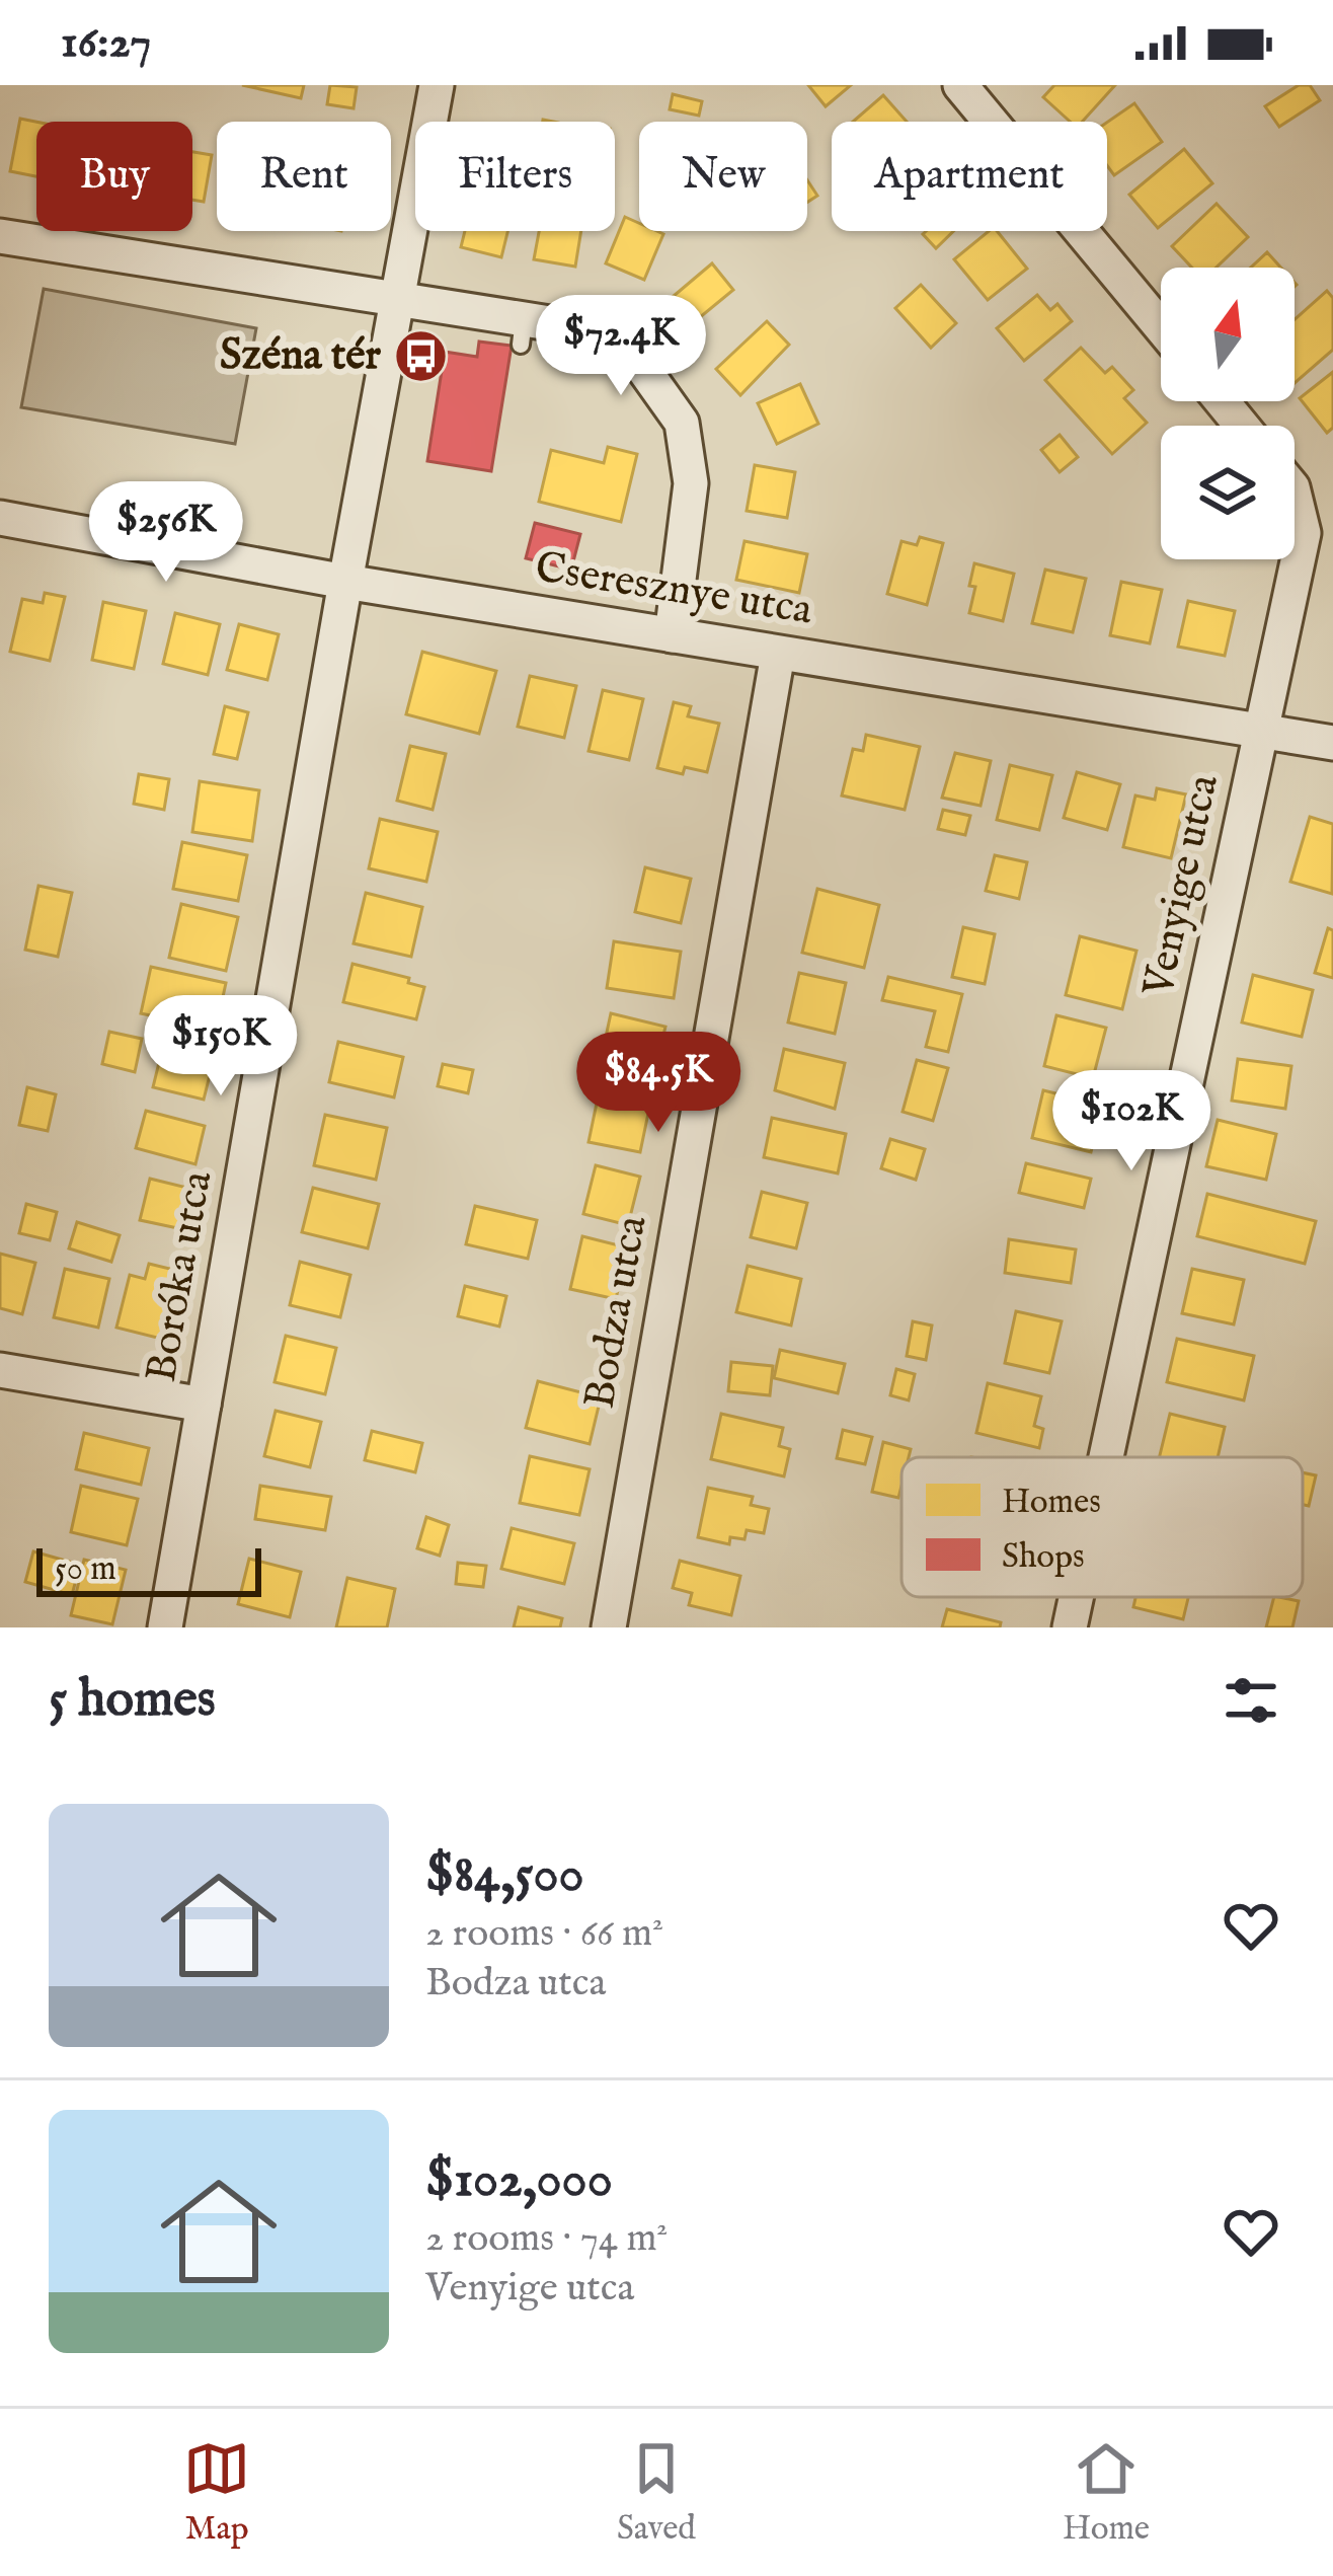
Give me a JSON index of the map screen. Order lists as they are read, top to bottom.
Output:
{
  "streets": {
    "street": [
      "Cseresznye utca",
      "Venyige utca",
      "Boróka utca",
      "Bodza utca"
    ]
  },
  "crossings": [
    ["Cseresznye utca", "Venyige utca"],
    ["Cseresznye utca", "Boróka utca"],
    ["Cseresznye utca", "Bodza utca"]
  ],
  "places": {
    "bus stop": ["Széna tér"]
  },
  "legend": ["Homes", "Shops"],
  "scale_bar": "50 m",
  "north": "top",
  "page": {
    "status": "16:27",
    "chip": [
      "Buy",
      "Rent",
      "Filters",
      "New",
      "Apartment"
    ],
    "price": [
      "$72.4K",
      "$256K",
      "$150K",
      "$84.5K",
      "$102K"
    ],
    "scale": "50 m",
    "heading": "5 homes",
    "list": [
      {
        "name": "$84,500",
        "note": "2 rooms · 66 m² · Bodza utca"
      },
      {
        "name": "$102,000",
        "note": "2 rooms · 74 m² · Venyige utca"
      }
    ],
    "tabs": ["Map", "Saved", "Home"]
  }
}
